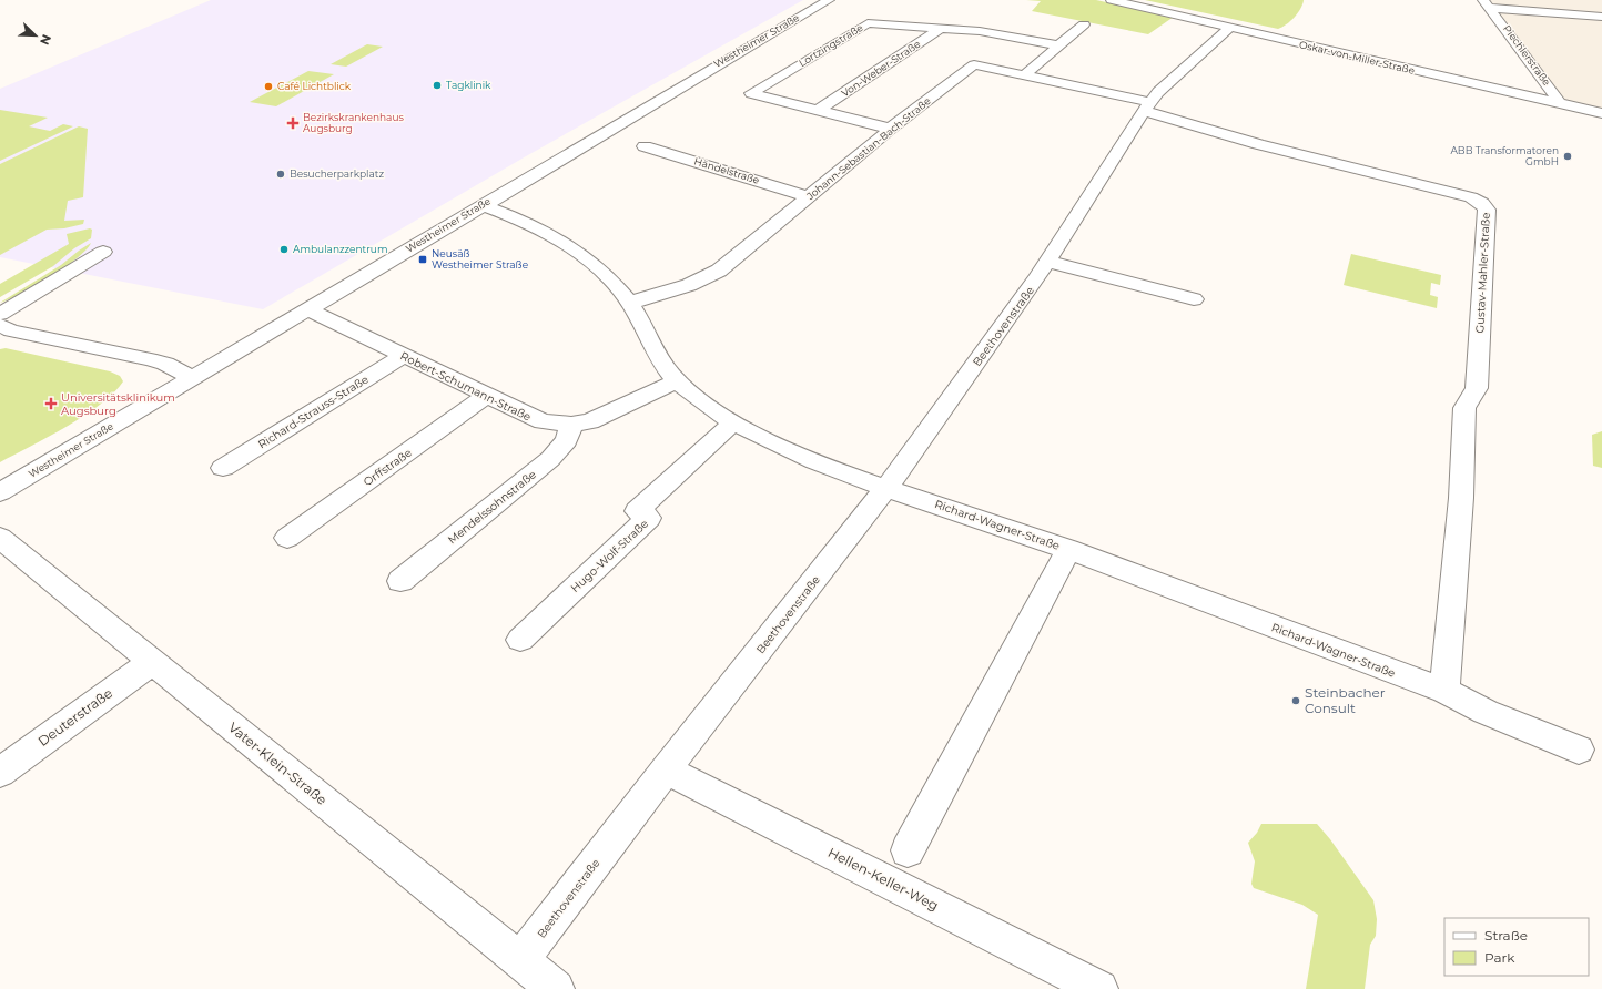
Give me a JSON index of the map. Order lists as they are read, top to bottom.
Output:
{
  "streets": {
    "street": [
      "Westheimer Straße",
      "Lortzingstraße",
      "Piechlerstraße",
      "Oskar-von-Miller-Straße",
      "Von-Weber-Straße",
      "Johann-Sebastian-Bach-Straße",
      "Händelstraße",
      "Gustav-Mahler-Straße",
      "Beethovenstraße",
      "Robert-Schumann-Straße",
      "Richard-Strauss-Straße",
      "Orffstraße",
      "Mendelssohnstraße",
      "Richard-Wagner-Straße",
      "Hugo-Wolf-Straße",
      "Deuterstraße",
      "Vater-Klein-Straße",
      "Hellen-Keller-Weg"
    ]
  },
  "crossings": [
    ["Westheimer Straße", "Robert-Schumann-Straße"],
    ["Westheimer Straße", "Richard-Wagner-Straße"],
    ["Lortzingstraße", "Von-Weber-Straße"],
    ["Lortzingstraße", "Johann-Sebastian-Bach-Straße"],
    ["Piechlerstraße", "Oskar-von-Miller-Straße"],
    ["Oskar-von-Miller-Straße", "Beethovenstraße"],
    ["Johann-Sebastian-Bach-Straße", "Händelstraße"],
    ["Johann-Sebastian-Bach-Straße", "Gustav-Mahler-Straße"],
    ["Johann-Sebastian-Bach-Straße", "Beethovenstraße"],
    ["Johann-Sebastian-Bach-Straße", "Richard-Wagner-Straße"],
    ["Gustav-Mahler-Straße", "Beethovenstraße"],
    ["Gustav-Mahler-Straße", "Richard-Wagner-Straße"],
    ["Beethovenstraße", "Richard-Wagner-Straße"],
    ["Beethovenstraße", "Vater-Klein-Straße"],
    ["Beethovenstraße", "Hellen-Keller-Weg"],
    ["Robert-Schumann-Straße", "Richard-Strauss-Straße"],
    ["Robert-Schumann-Straße", "Orffstraße"],
    ["Robert-Schumann-Straße", "Mendelssohnstraße"],
    ["Robert-Schumann-Straße", "Richard-Wagner-Straße"],
    ["Richard-Wagner-Straße", "Hugo-Wolf-Straße"],
    ["Deuterstraße", "Vater-Klein-Straße"]
  ],
  "places": {
    "other": [
      "Tagklinik",
      "Café Lichtblick",
      "ABB Transformatoren GmbH",
      "Besucherparkplatz",
      "Ambulanzzentrum",
      "Steinbacher Consult"
    ],
    "health": ["Bezirkskrankenhaus Augsburg", "Universitätsklinikum Augsburg"],
    "transit": ["Neusäß Westheimer Straße"]
  },
  "legend": ["Straße", "Park"],
  "north": "bottom right"
}
